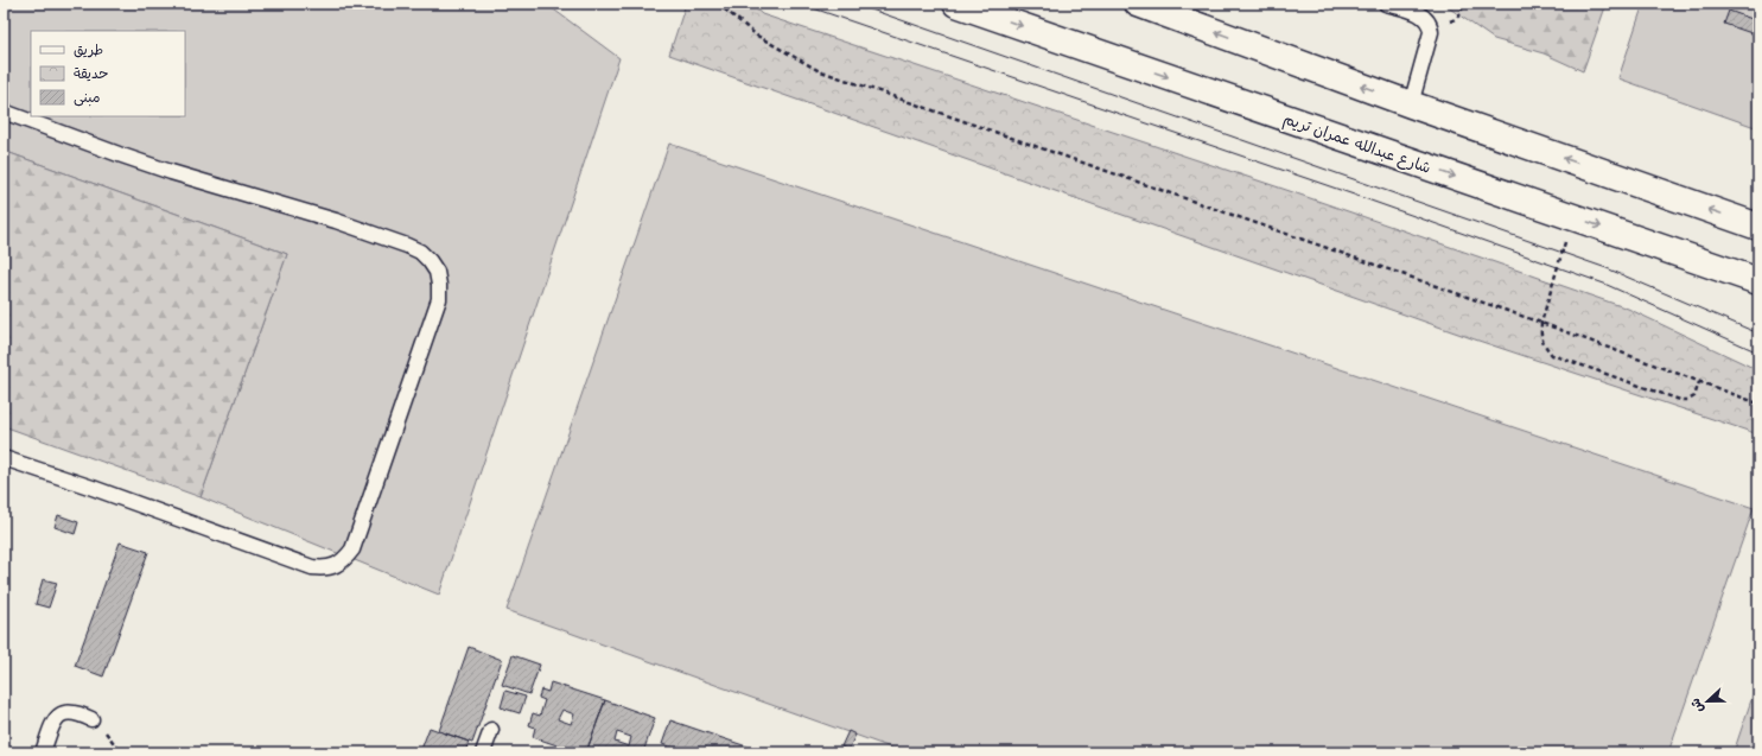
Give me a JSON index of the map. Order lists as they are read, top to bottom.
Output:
{
  "streets": {
    "street": ["شارع عبدالله عمران تريم"]
  },
  "legend": ["طريق", "حديقة", "مبنى"],
  "north": "left"
}
